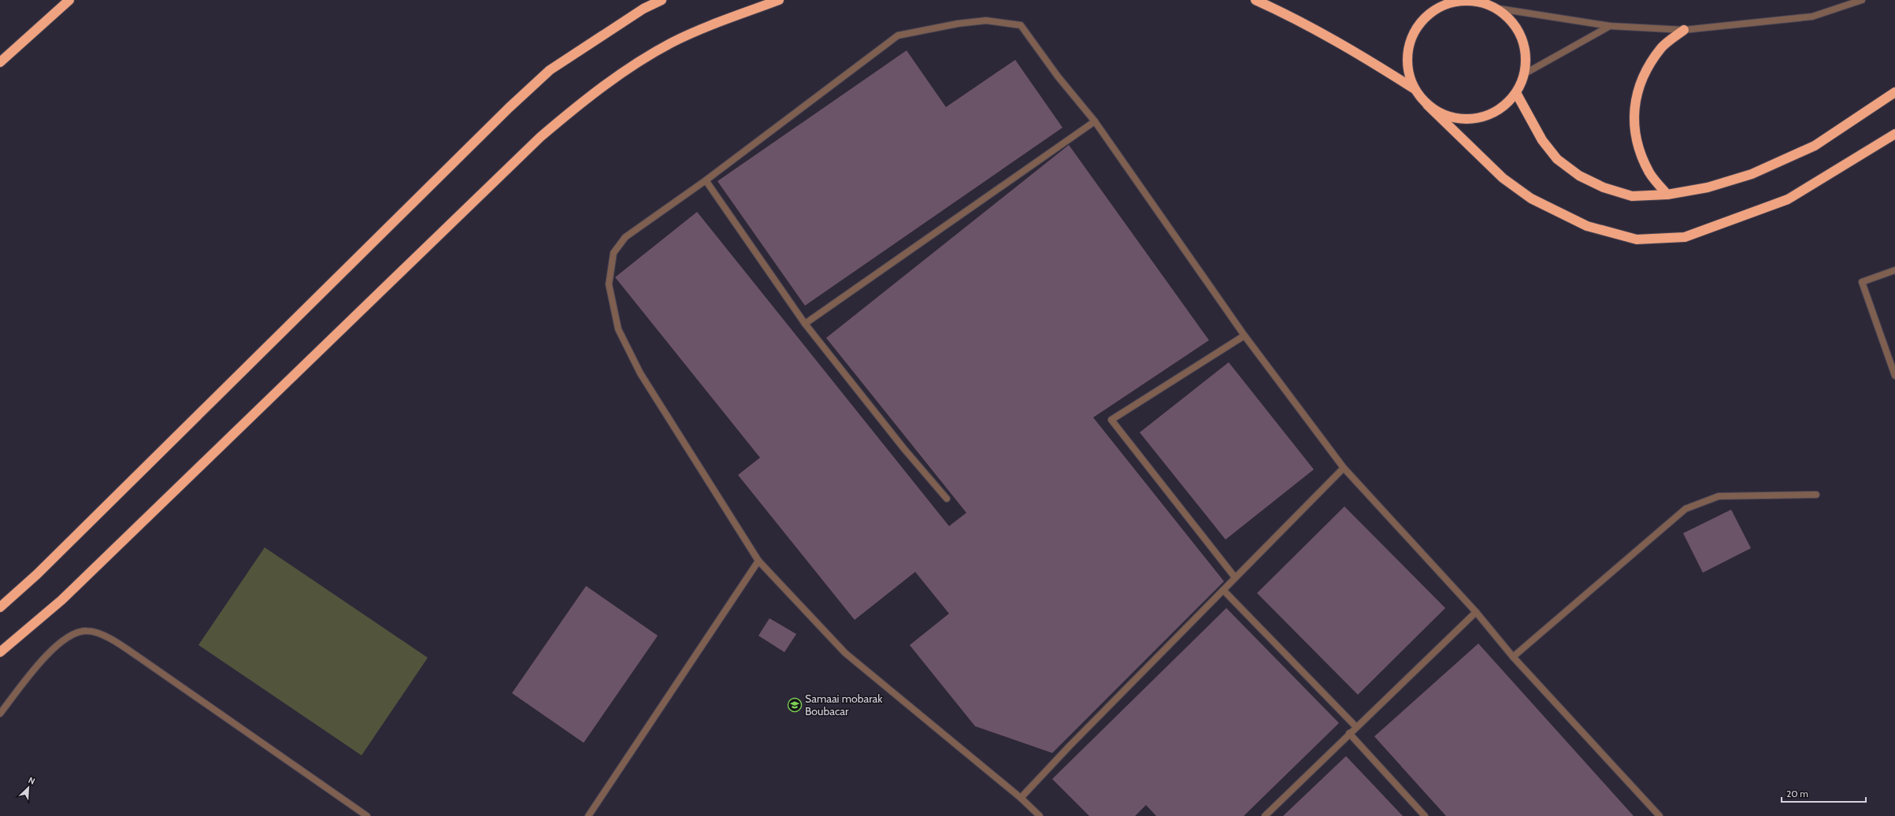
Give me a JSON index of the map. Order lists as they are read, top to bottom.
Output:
{
  "places": {
    "school or university": ["Samaai mobarak Boubacar"]
  },
  "scale_bar": "20 m",
  "north": "top right"
}
